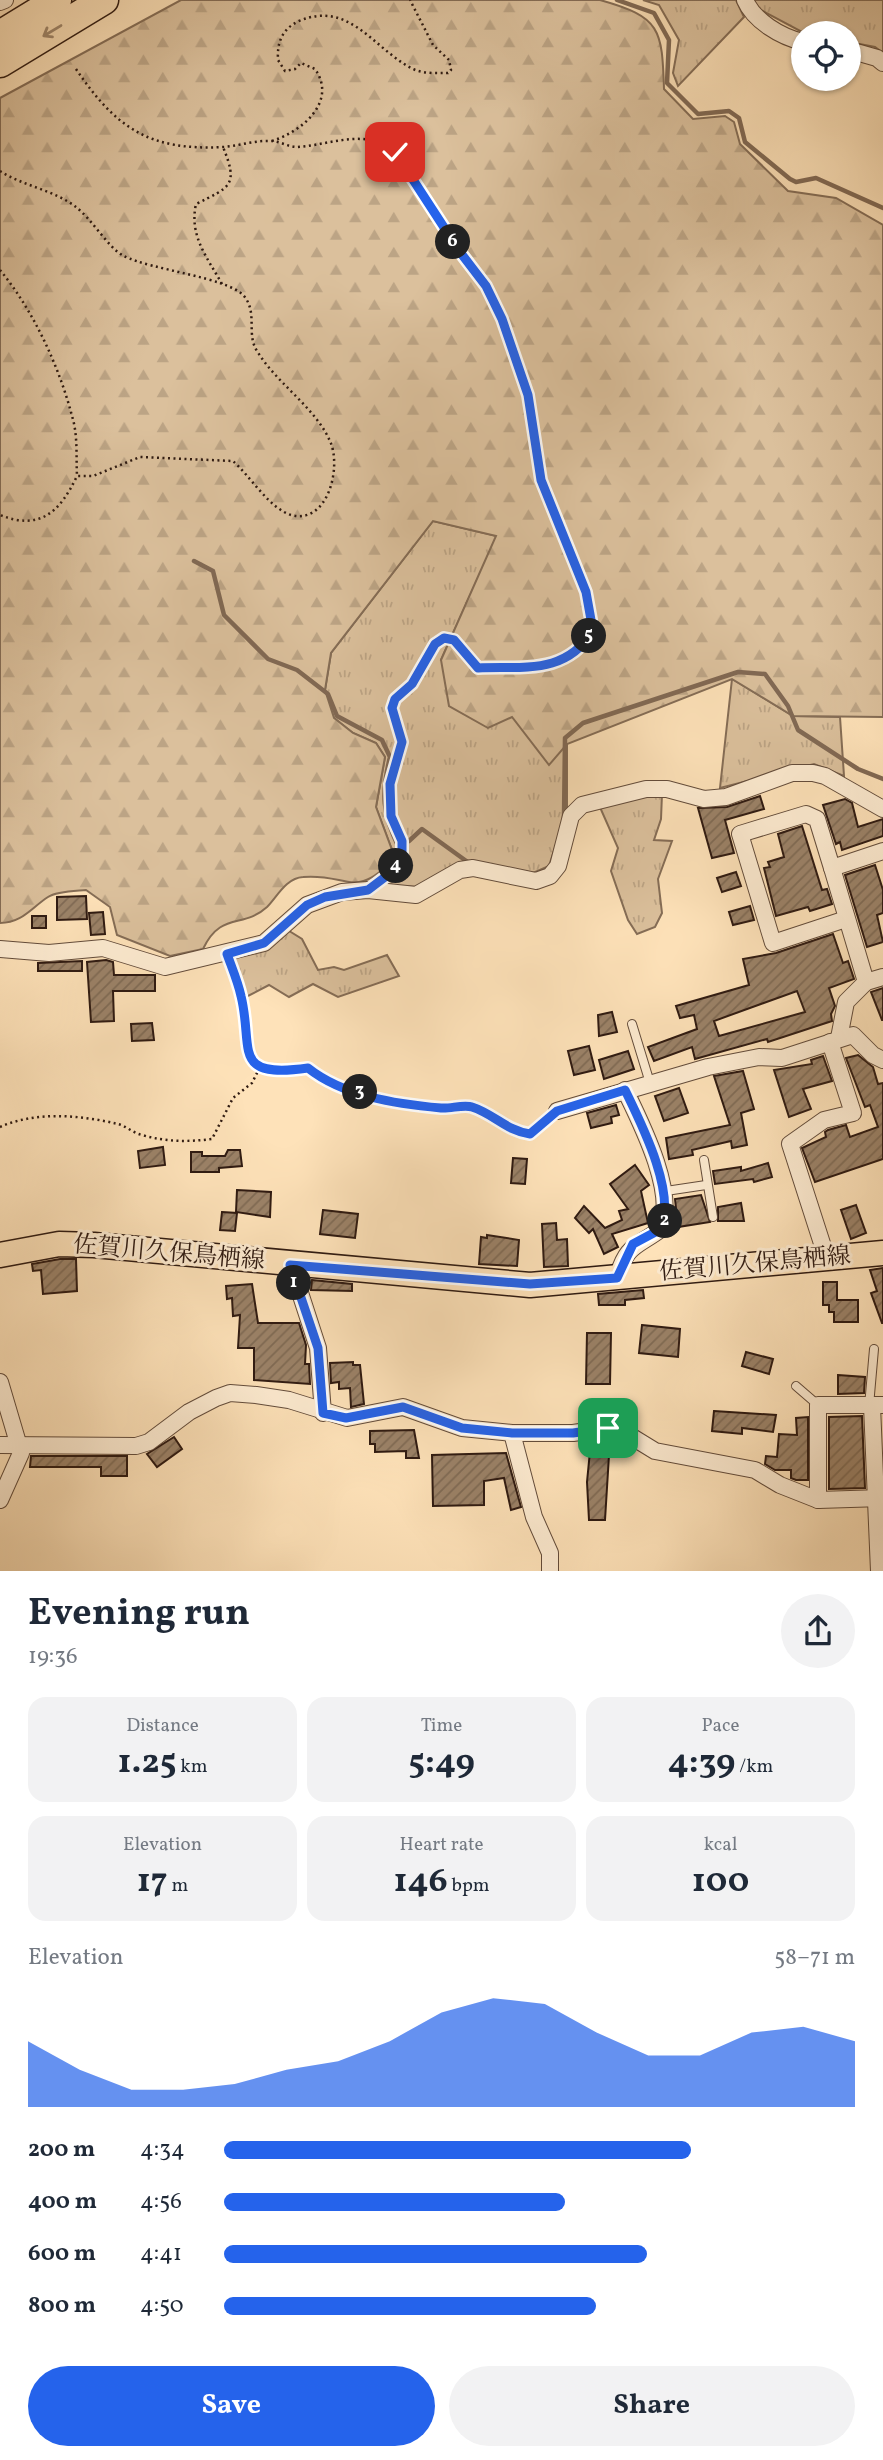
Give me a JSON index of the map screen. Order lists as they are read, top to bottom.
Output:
{
  "streets": {
    "main road": ["佐賀川久保鳥栖線"]
  },
  "page": {
    "pins": [
      "6",
      "5",
      "4",
      "3",
      "2",
      "1"
    ],
    "heading": ["Evening run", "19:36"],
    "stats": [
      ["Distance", "1.25 km"],
      ["Time", "5:49"],
      ["Pace", "4:39 /km"],
      ["Elevation", "17 m"],
      ["Heart rate", "146 bpm"],
      ["kcal", "100"]
    ],
    "chart": ["Elevation", "58–71 m"],
    "list": [
      {
        "name": "200 m",
        "note": "4:34"
      },
      {
        "name": "400 m",
        "note": "4:56"
      },
      {
        "name": "600 m",
        "note": "4:41"
      },
      {
        "name": "800 m",
        "note": "4:50"
      }
    ],
    "buttons": ["Save", "Share"]
  }
}
